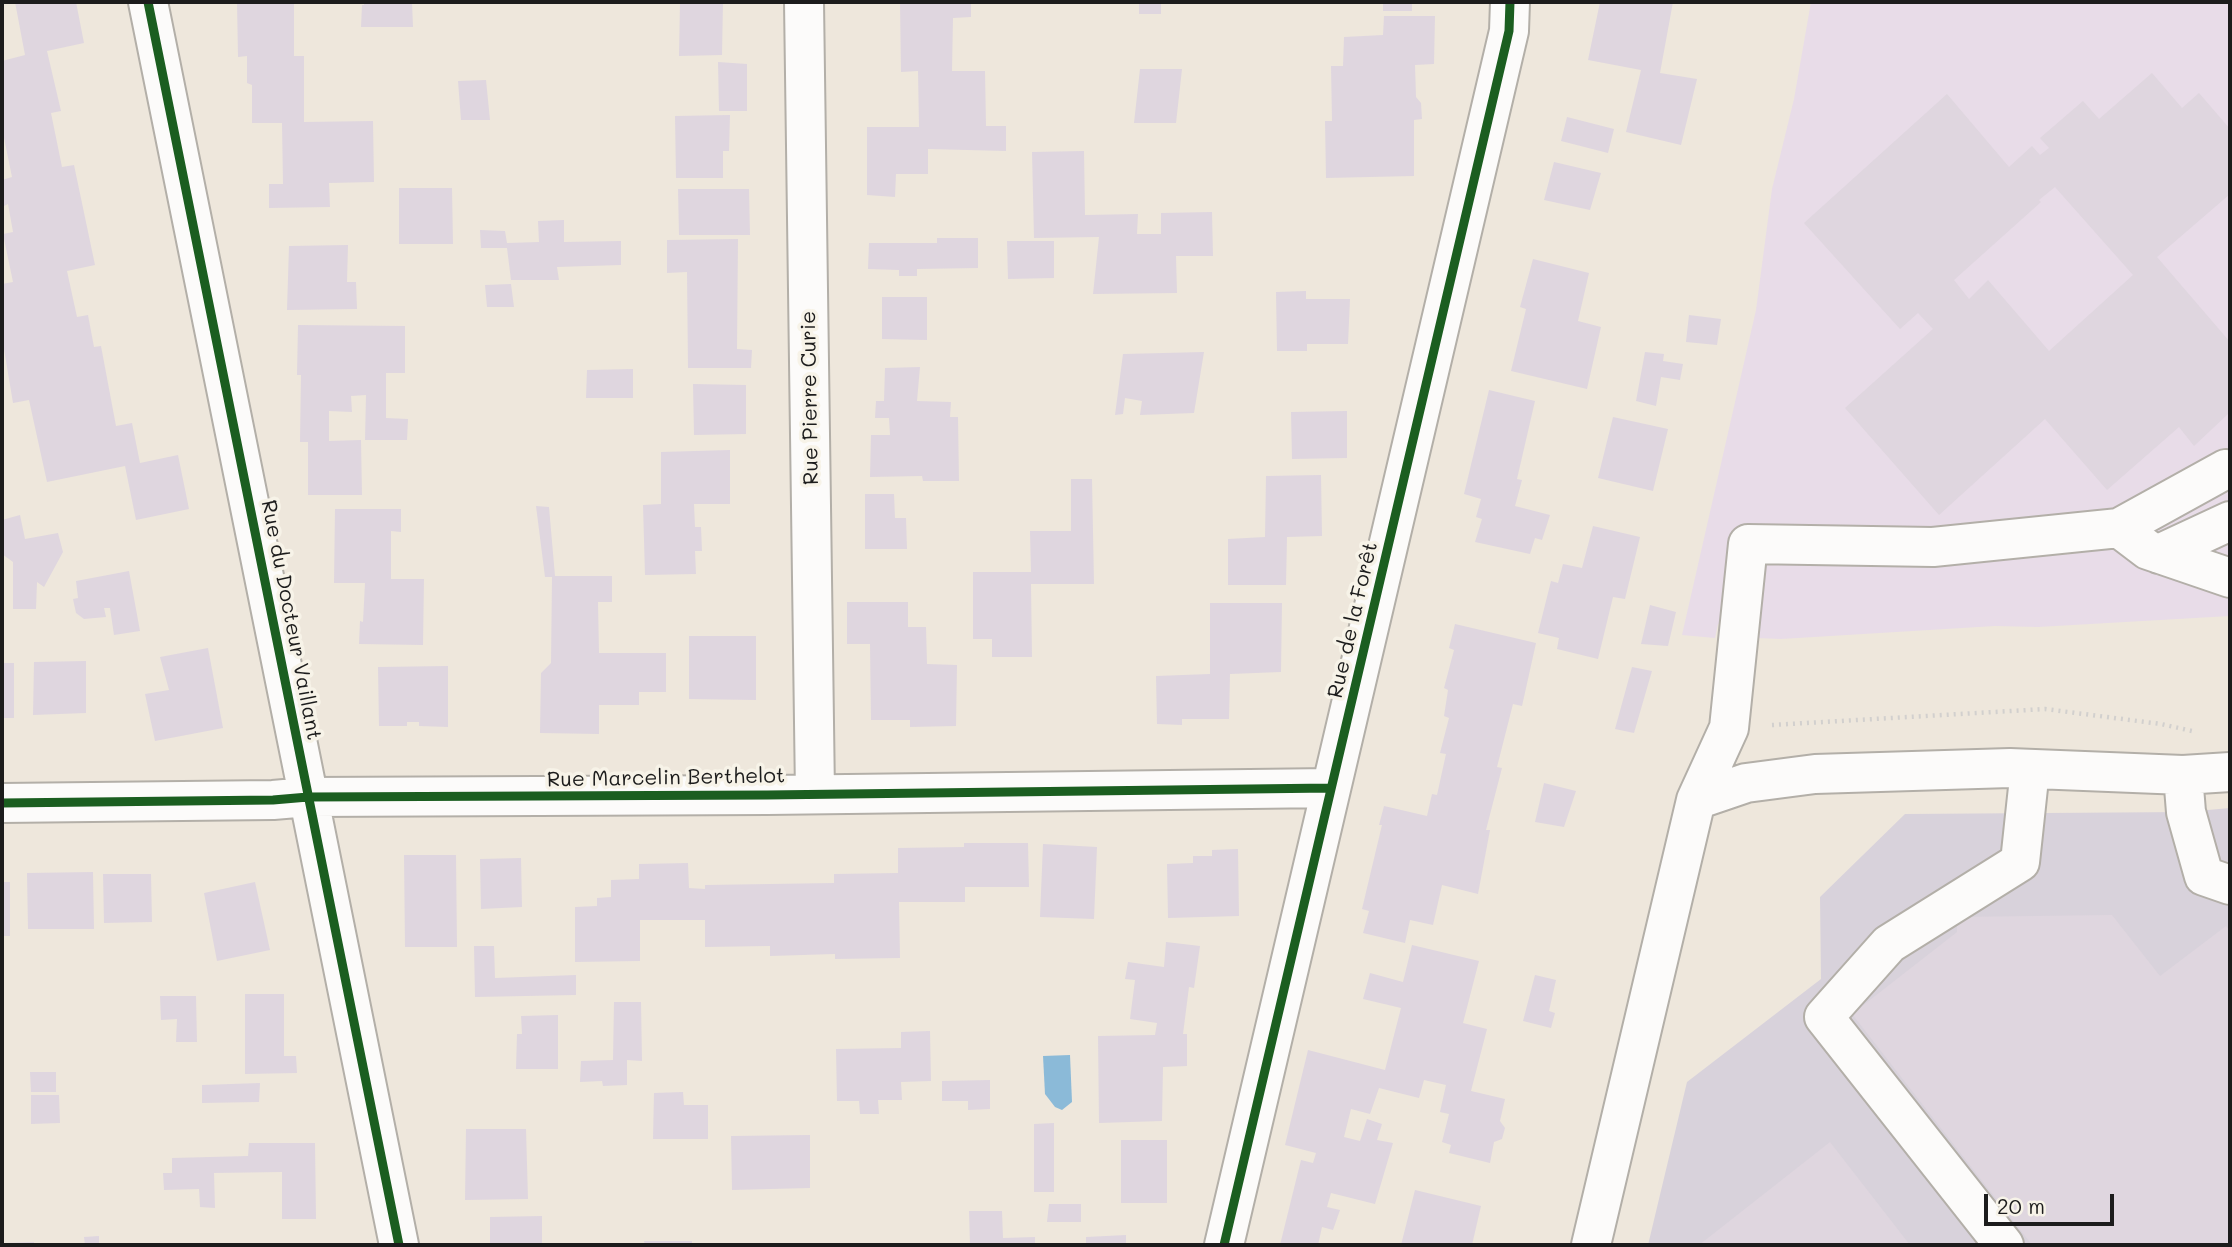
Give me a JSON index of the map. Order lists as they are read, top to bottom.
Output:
{
  "streets": {
    "street": [
      "Rue Pierre Curie",
      "Rue du Docteur Vaillant",
      "Rue de la Forêt",
      "Rue Marcelin Berthelot"
    ]
  },
  "crossings": [
    ["Rue Pierre Curie", "Rue Marcelin Berthelot"],
    ["Rue du Docteur Vaillant", "Rue Marcelin Berthelot"],
    ["Rue de la Forêt", "Rue Marcelin Berthelot"]
  ],
  "scale_bar": "20 m"
}
